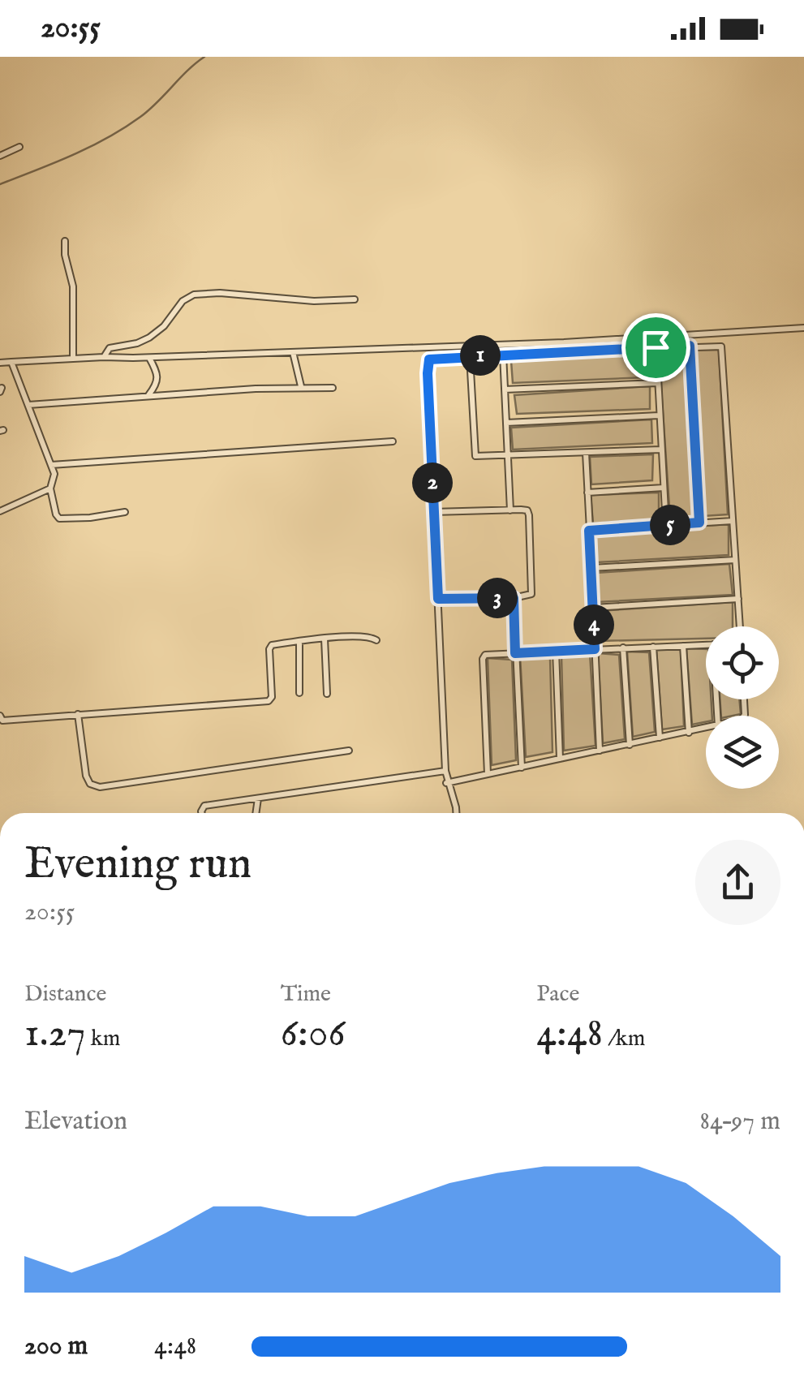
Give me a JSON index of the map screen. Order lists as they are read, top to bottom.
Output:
{
  "page": {
    "status": "20:55",
    "pins": [
      "1",
      "2",
      "5",
      "3",
      "4"
    ],
    "heading": ["Evening run", "20:55"],
    "stats": [
      ["Distance", "1.27 km"],
      ["Time", "6:06"],
      ["Pace", "4:48 /km"]
    ],
    "chart": ["Elevation", "84–97 m"],
    "list": [
      {
        "name": "200 m",
        "note": "4:48"
      }
    ]
  }
}
